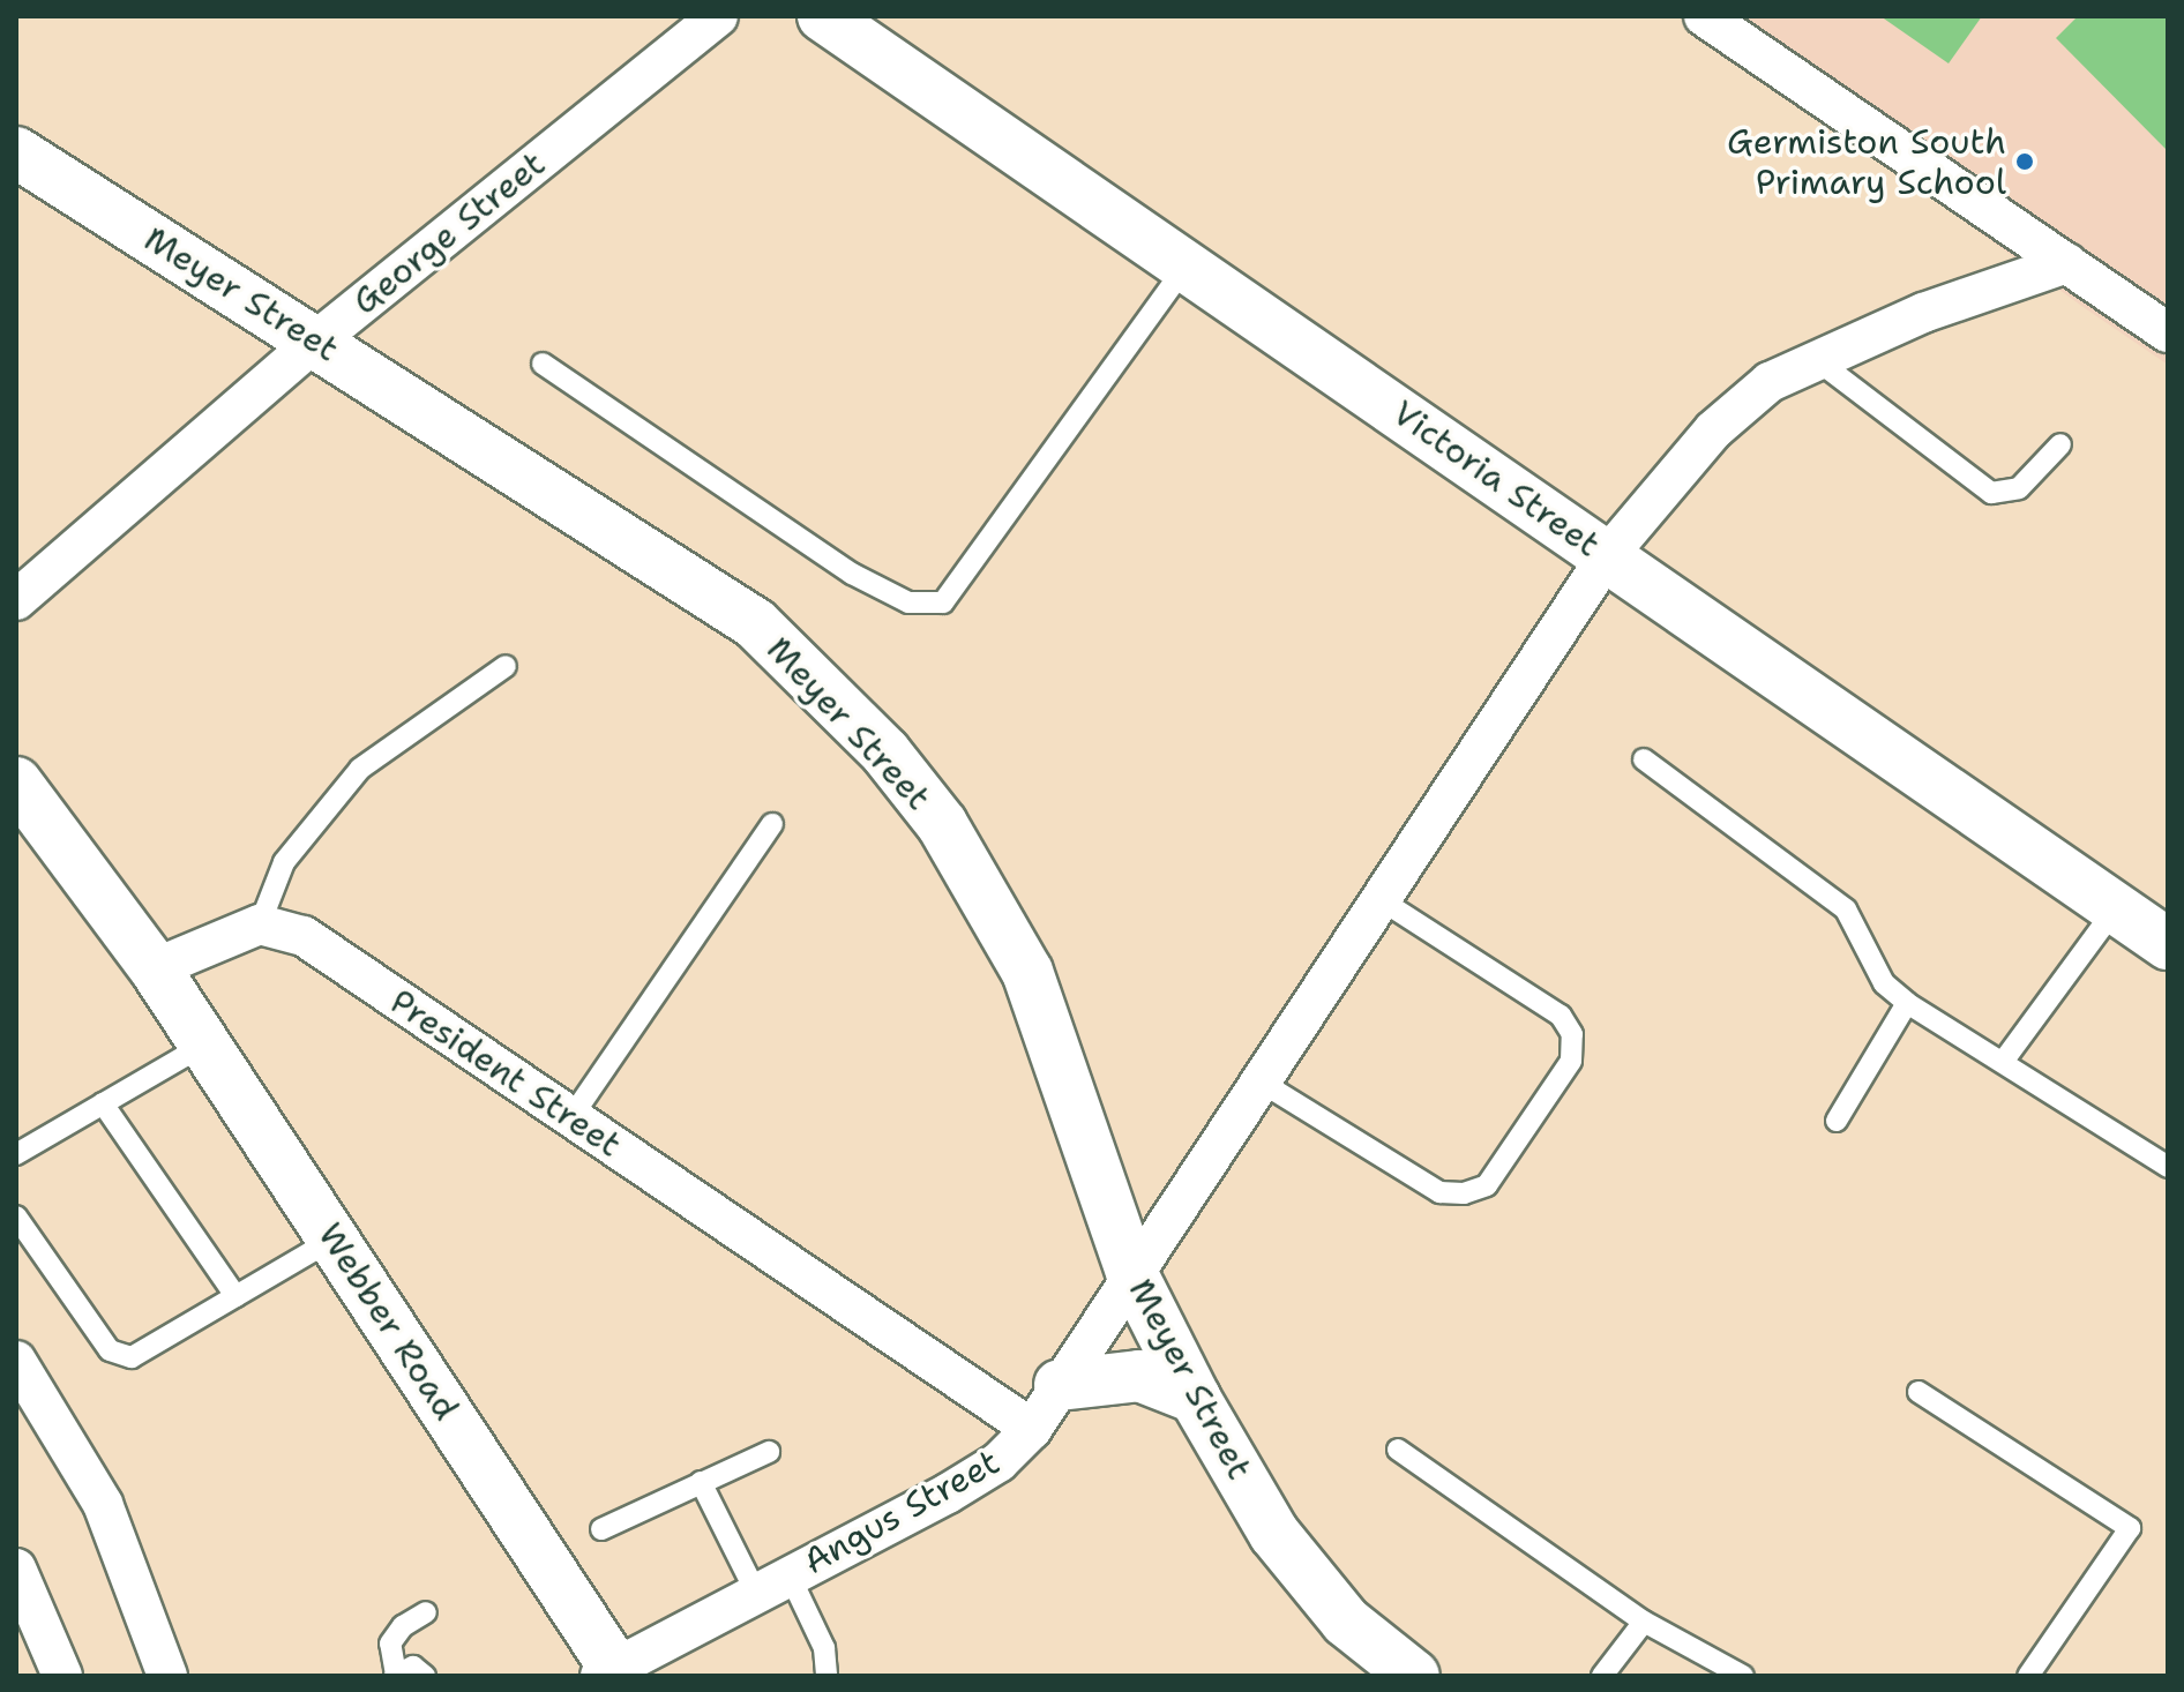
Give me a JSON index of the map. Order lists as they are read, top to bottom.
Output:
{
  "streets": {
    "main road": ["Meyer Street", "Victoria Street", "Webber Road"],
    "street": ["George Street", "President Street", "Angus Street"]
  },
  "crossings": [
    ["George Street", "Meyer Street"],
    ["Meyer Street", "Angus Street"],
    ["Victoria Street", "Angus Street"],
    ["President Street", "Angus Street"],
    ["Webber Road", "Angus Street"]
  ],
  "places": ["Germiston South Primary School"]
}
